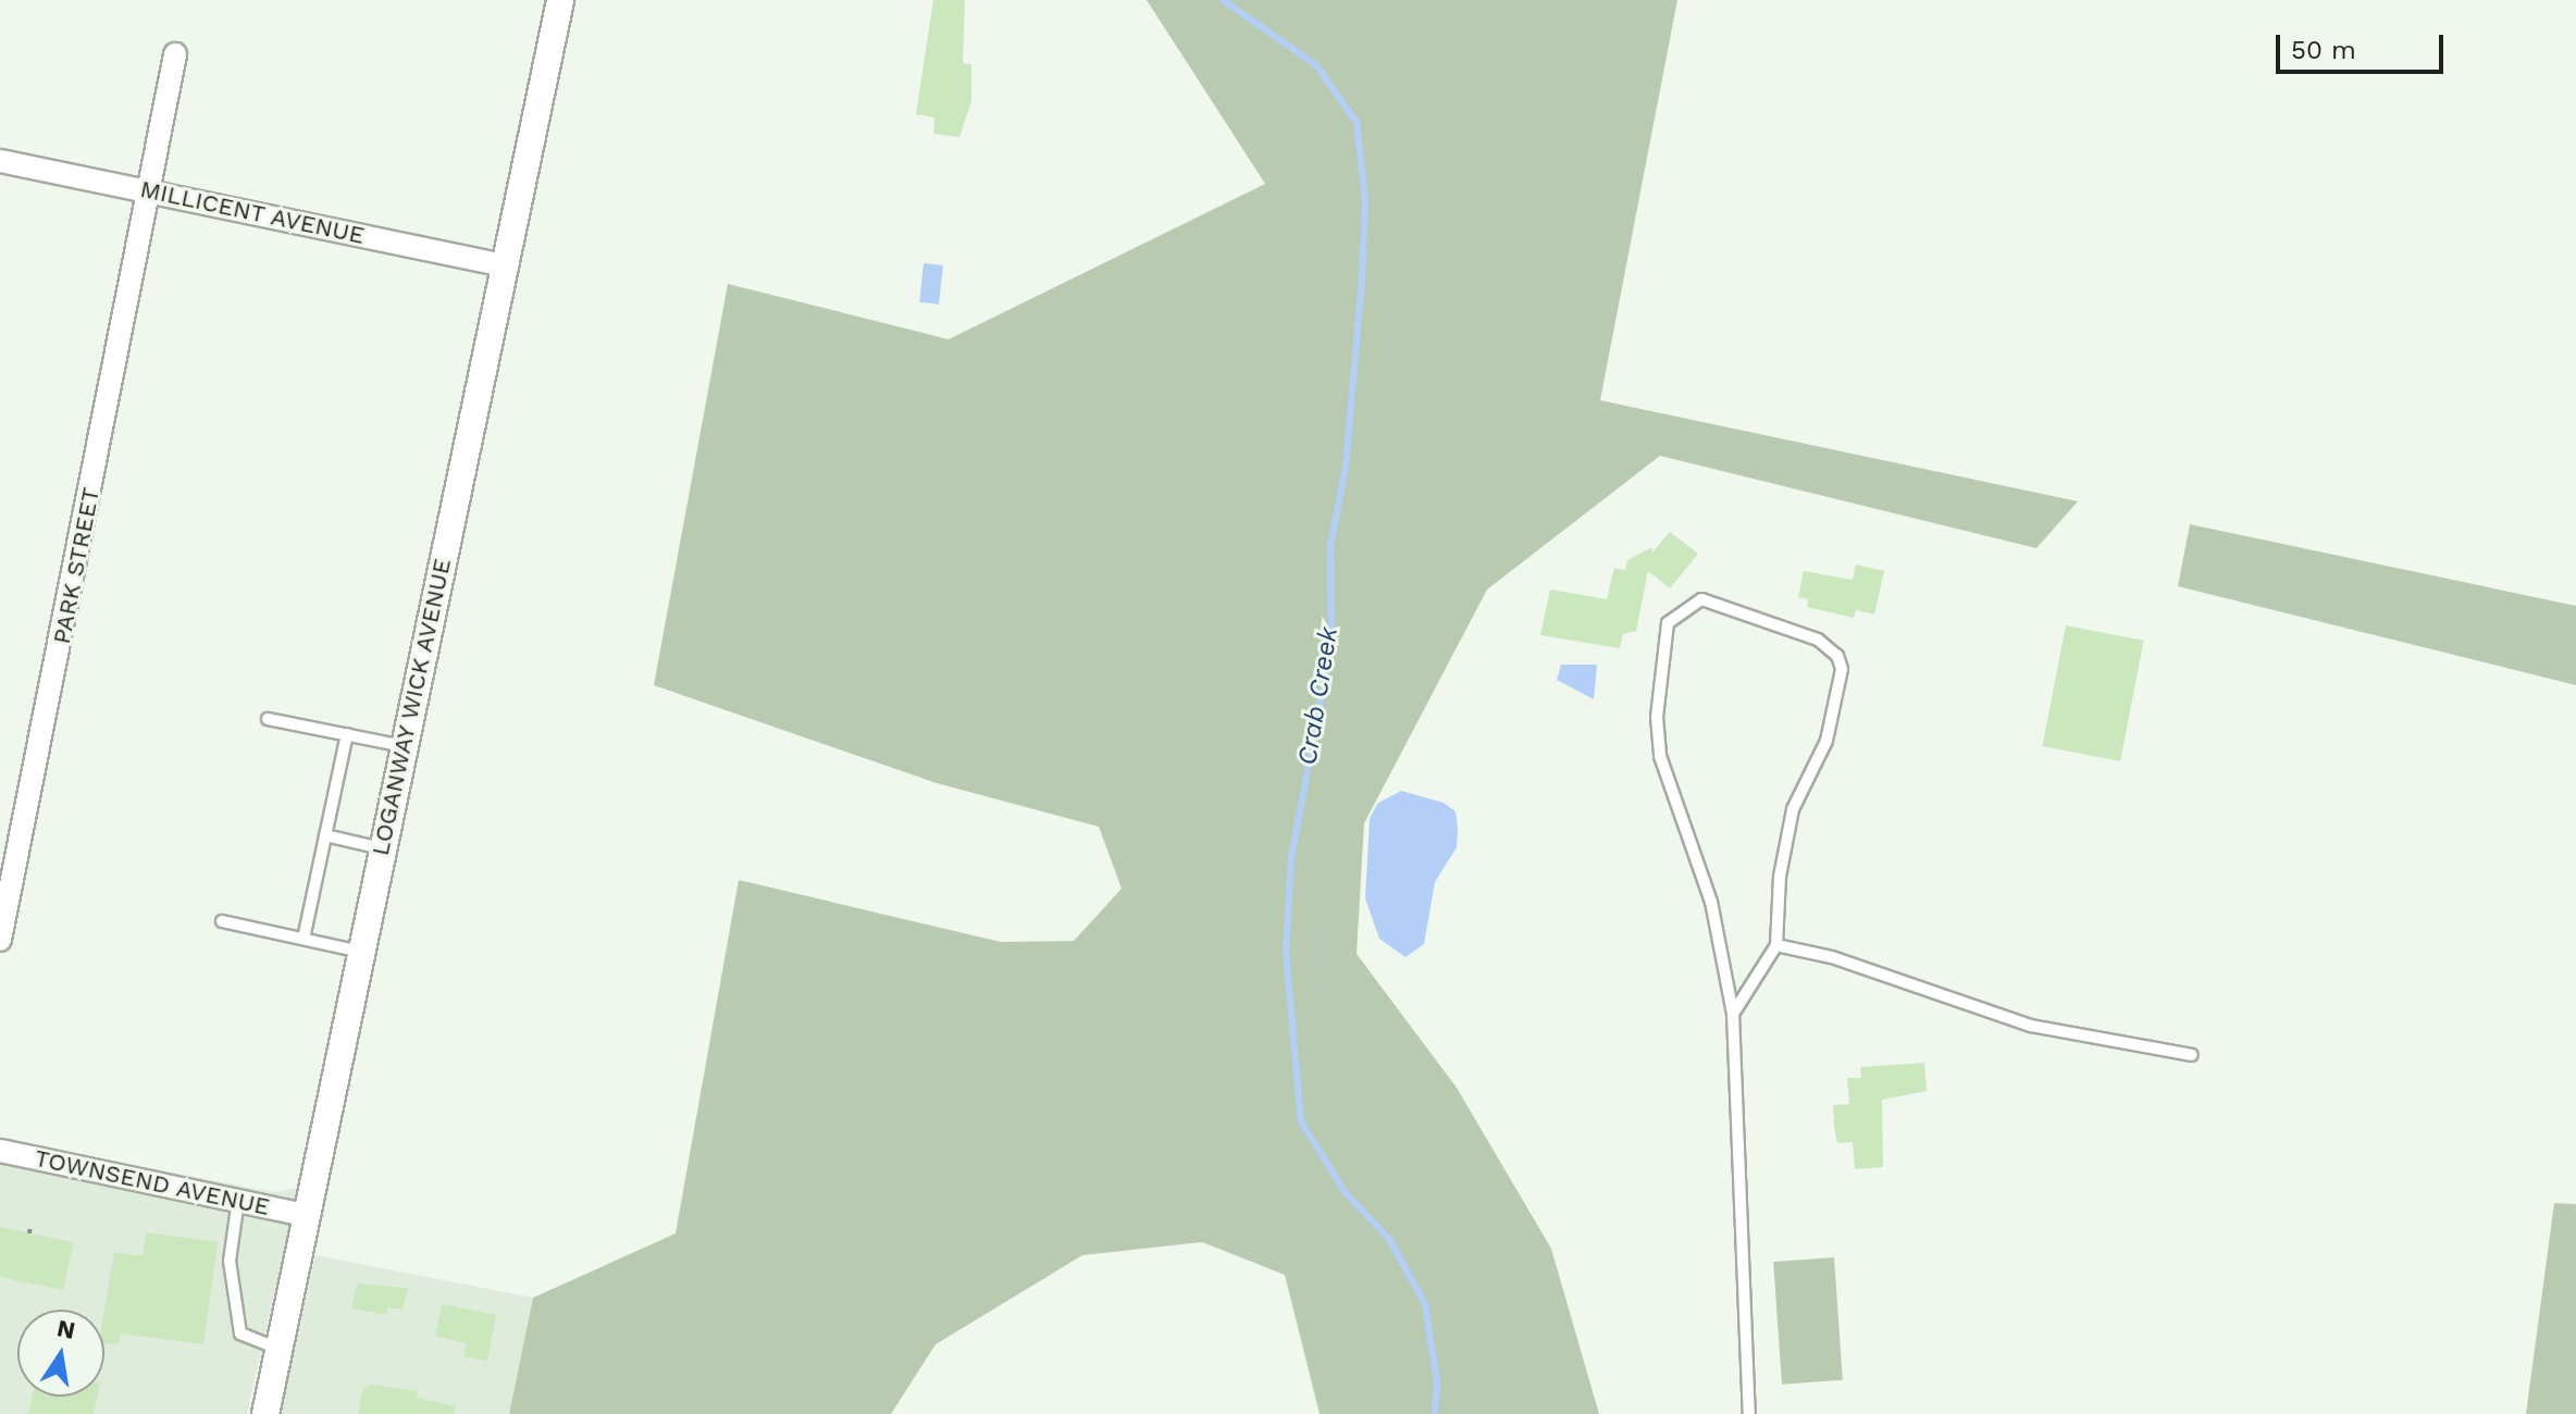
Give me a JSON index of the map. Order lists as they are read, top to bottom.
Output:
{
  "streets": {
    "street": [
      "MILLICENT AVENUE",
      "PARK STREET",
      "LOGANWAY WICK AVENUE",
      "TOWNSEND AVENUE"
    ]
  },
  "crossings": [
    ["MILLICENT AVENUE", "PARK STREET"],
    ["MILLICENT AVENUE", "LOGANWAY WICK AVENUE"],
    ["LOGANWAY WICK AVENUE", "TOWNSEND AVENUE"]
  ],
  "water": ["Crab Creek"],
  "scale_bar": "50 m",
  "north": "top"
}
